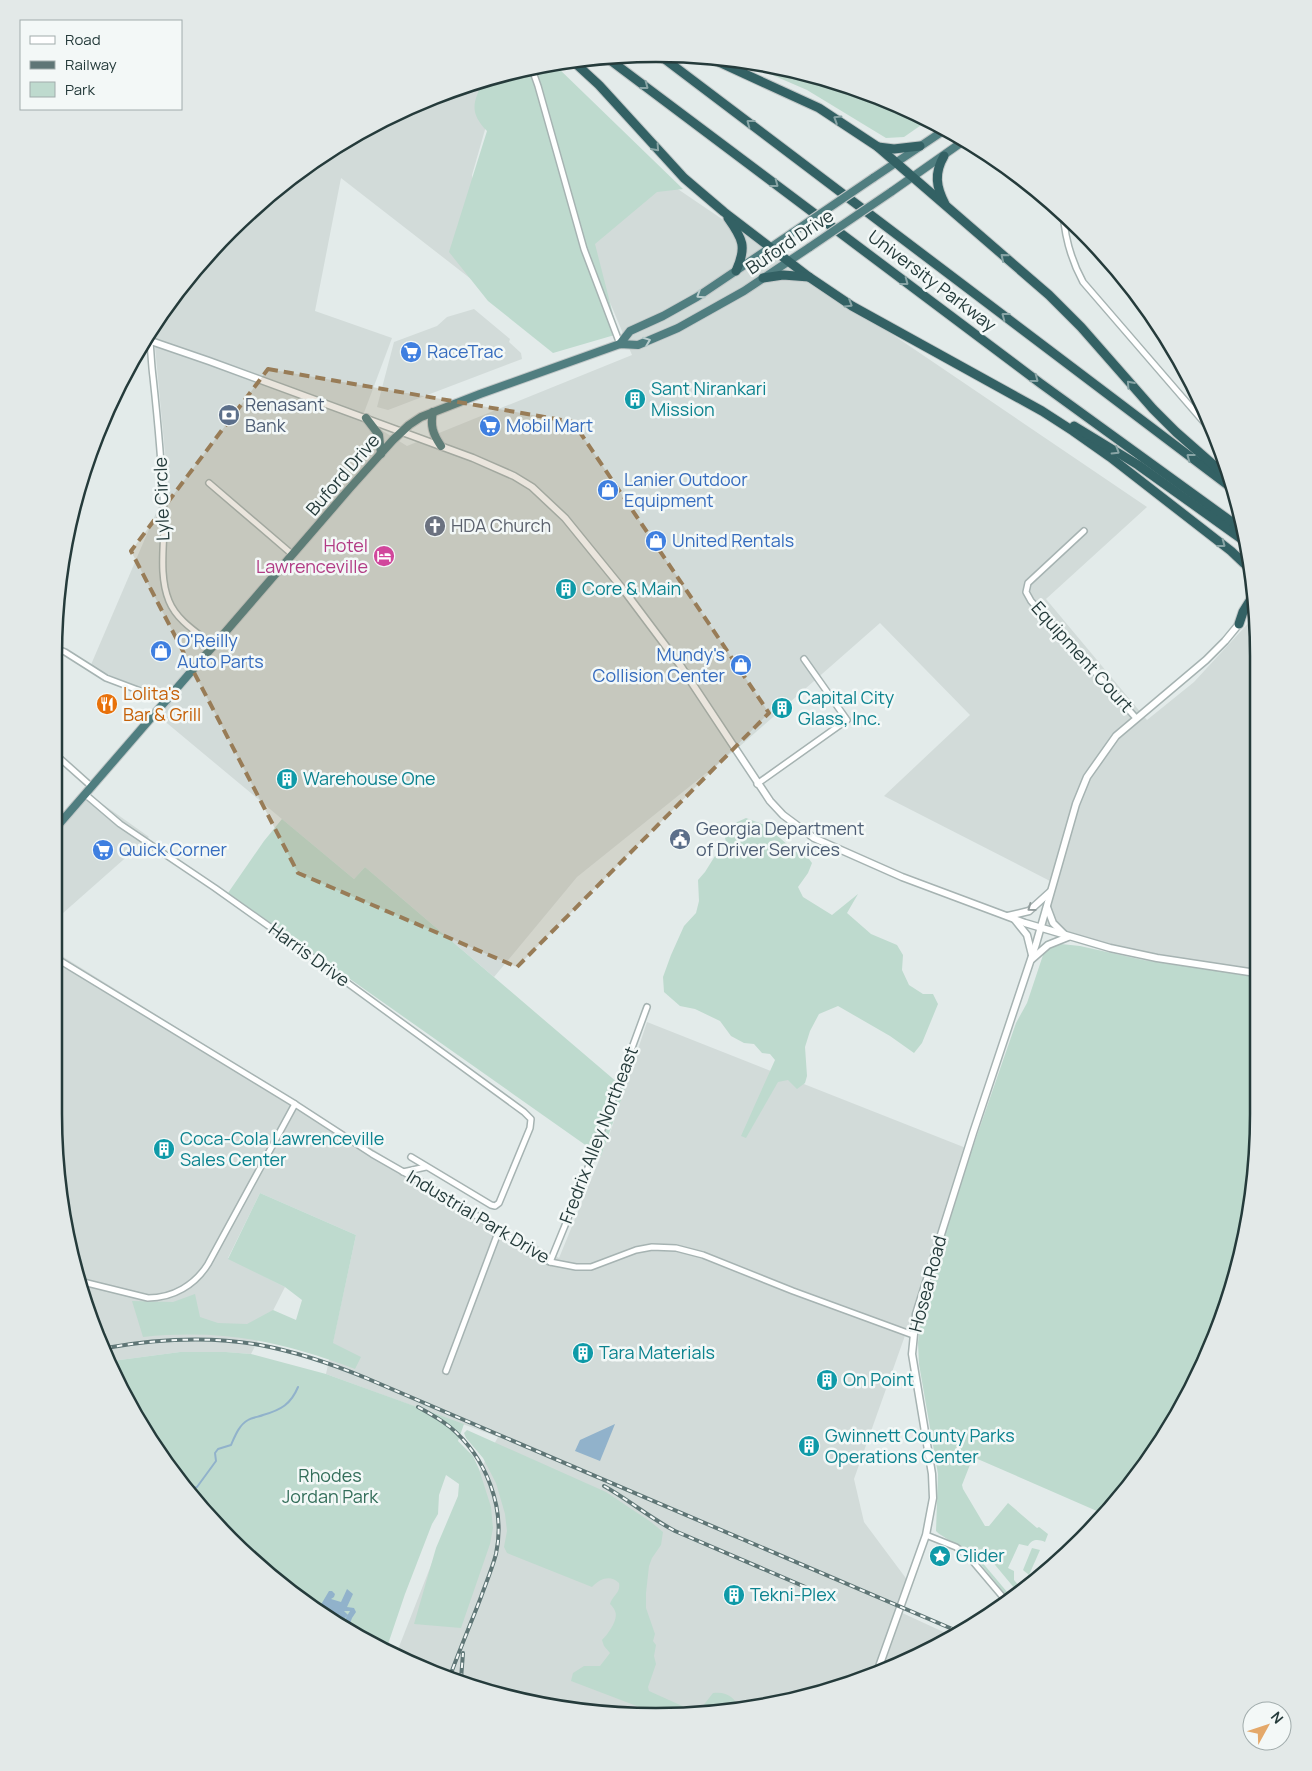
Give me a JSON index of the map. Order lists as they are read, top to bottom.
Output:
{
  "streets": {
    "highway": ["Buford Drive", "University Parkway"],
    "street": [
      "Lyle Circle",
      "Equipment Court",
      "Harris Drive",
      "Fredrix Alley Northeast",
      "Industrial Park Drive",
      "Hosea Road"
    ]
  },
  "crossings": [
    ["Buford Drive", "Lyle Circle"],
    ["Buford Drive", "Harris Drive"],
    ["Equipment Court", "Hosea Road"],
    ["Fredrix Alley Northeast", "Industrial Park Drive"],
    ["Industrial Park Drive", "Hosea Road"]
  ],
  "parks": ["Rhodes Jordan Park"],
  "places": {
    "supermarket": ["RaceTrac", "Mobil Mart", "Quick Corner"],
    "building": [
      "Sant Nirankari Mission",
      "Core & Main",
      "Capital City Glass, Inc.",
      "Warehouse One",
      "Coca-Cola Lawrenceville Sales Center",
      "Tara Materials",
      "On Point",
      "Gwinnett County Parks Operations Center",
      "Tekni-Plex"
    ],
    "bank": ["Renasant Bank"],
    "shop": [
      "Lanier Outdoor Equipment",
      "United Rentals",
      "O'Reilly Auto Parts",
      "Mundy's Collision Center"
    ],
    "church": ["HDA Church"],
    "hotel": ["Hotel Lawrenceville"],
    "restaurant": ["Lolita's Bar & Grill"],
    "public building": ["Georgia Department of Driver Services"],
    "place": ["Glider"]
  },
  "legend": ["Road", "Railway", "Park"],
  "north": "top right"
}
